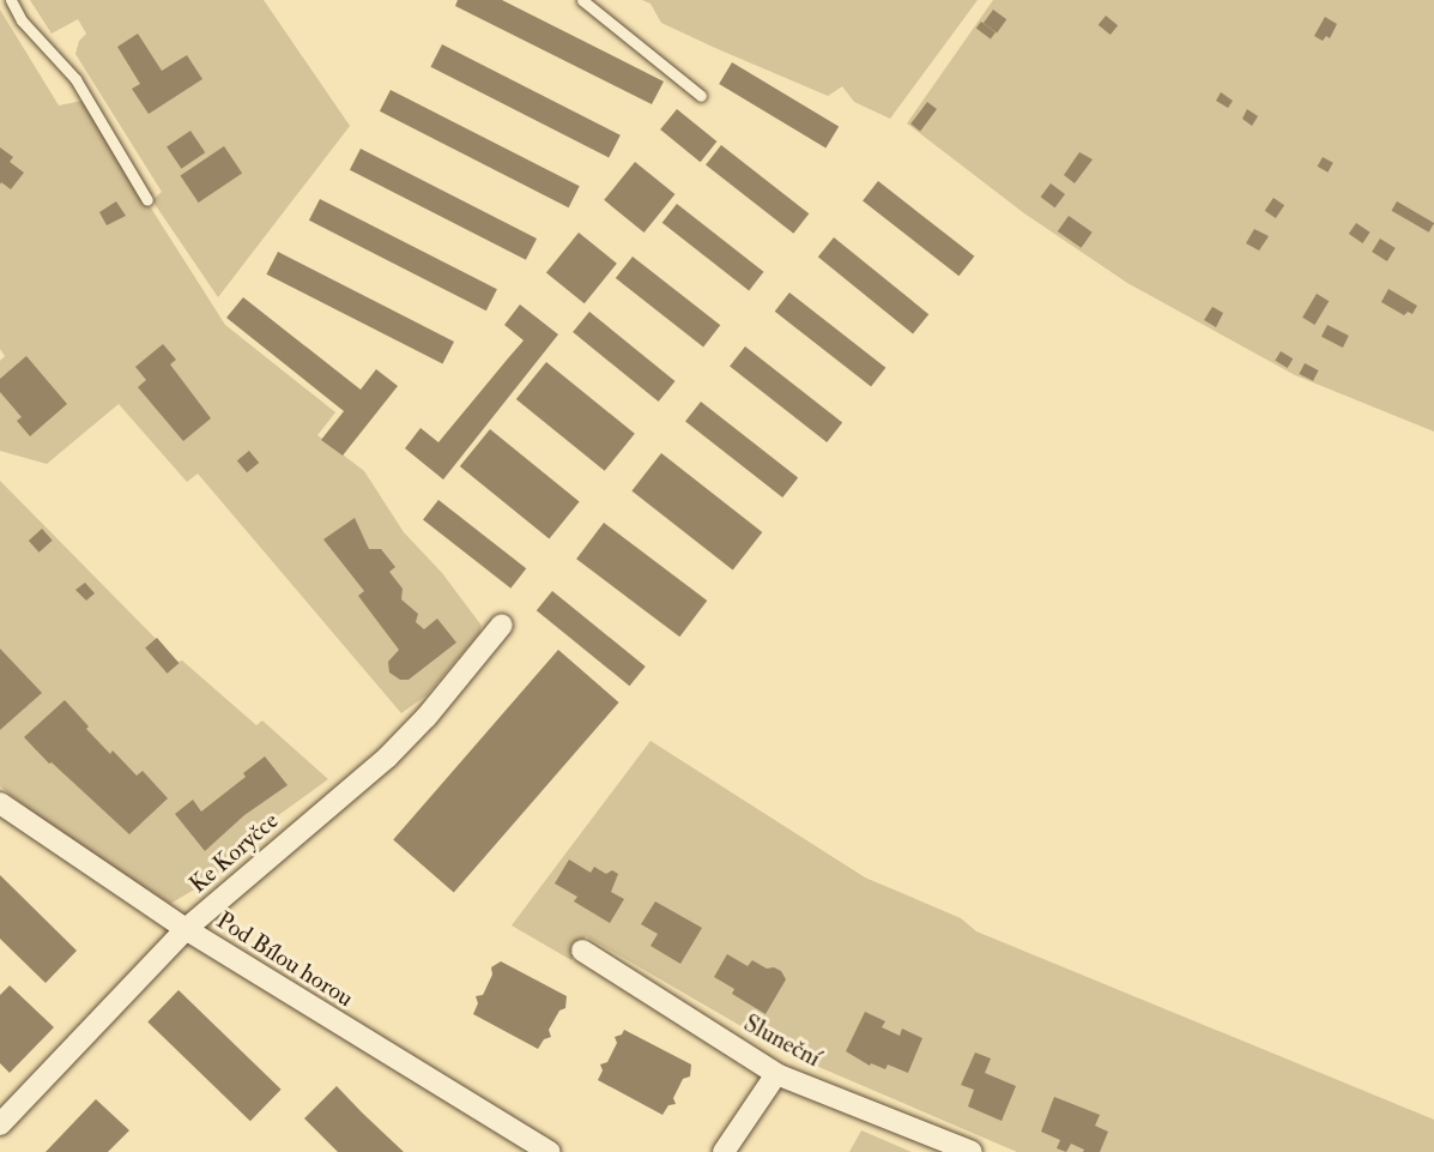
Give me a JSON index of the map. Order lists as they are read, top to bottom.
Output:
{
  "streets": {
    "street": ["Ke Koryčce", "Pod Bílou horou", "Sluneční"]
  },
  "crossings": [
    ["Ke Koryčce", "Pod Bílou horou"]
  ]
}
